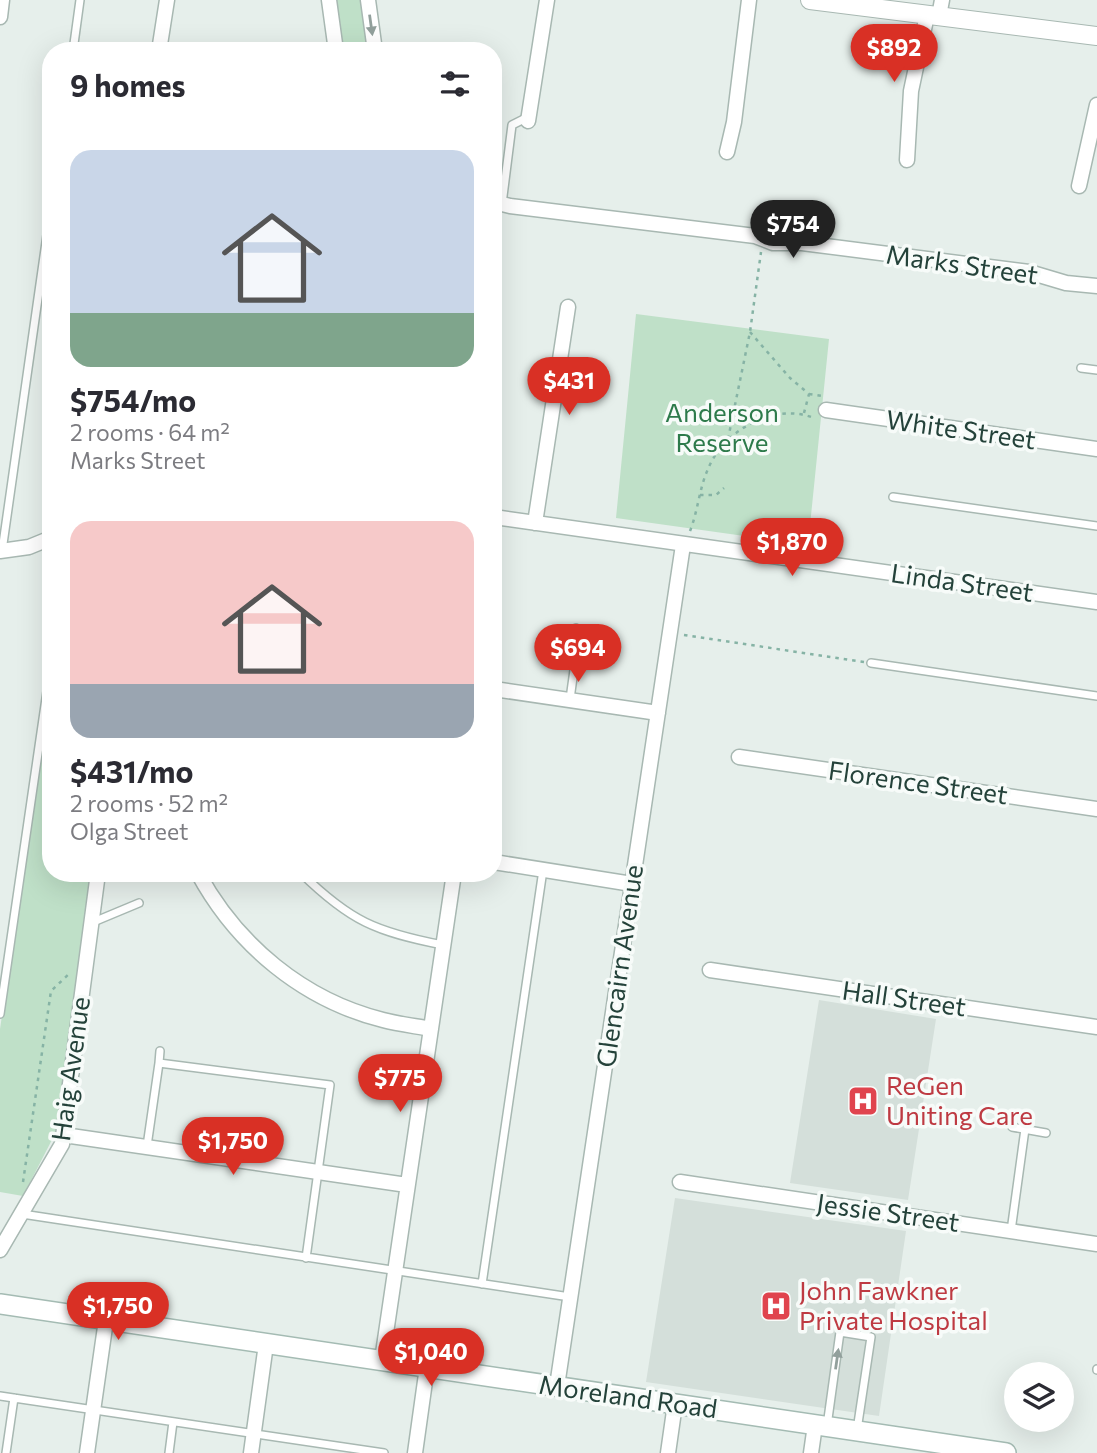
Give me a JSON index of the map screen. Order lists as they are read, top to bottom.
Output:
{
  "streets": {
    "main road": ["Moreland Road"],
    "street": [
      "Marks Street",
      "White Street",
      "Linda Street",
      "Florence Street",
      "Glencairn Avenue",
      "Hall Street",
      "Haig Avenue",
      "Jessie Street"
    ]
  },
  "crossings": [
    ["Linda Street", "Glencairn Avenue"],
    ["Glencairn Avenue", "Moreland Road"]
  ],
  "parks": ["Anderson Reserve"],
  "places": {
    "hospital": ["ReGen Uniting Care", "John Fawkner Private Hospital"]
  },
  "page": {
    "price": [
      "$892",
      "$754",
      "$431",
      "$1,870",
      "$694",
      "$775",
      "$1,750",
      "$1,750",
      "$1,040"
    ],
    "heading": "9 homes",
    "list": [
      {
        "name": "$754/mo",
        "note": "2 rooms · 64 m² · Marks Street"
      },
      {
        "name": "$431/mo",
        "note": "2 rooms · 52 m² · Olga Street"
      }
    ]
  }
}
